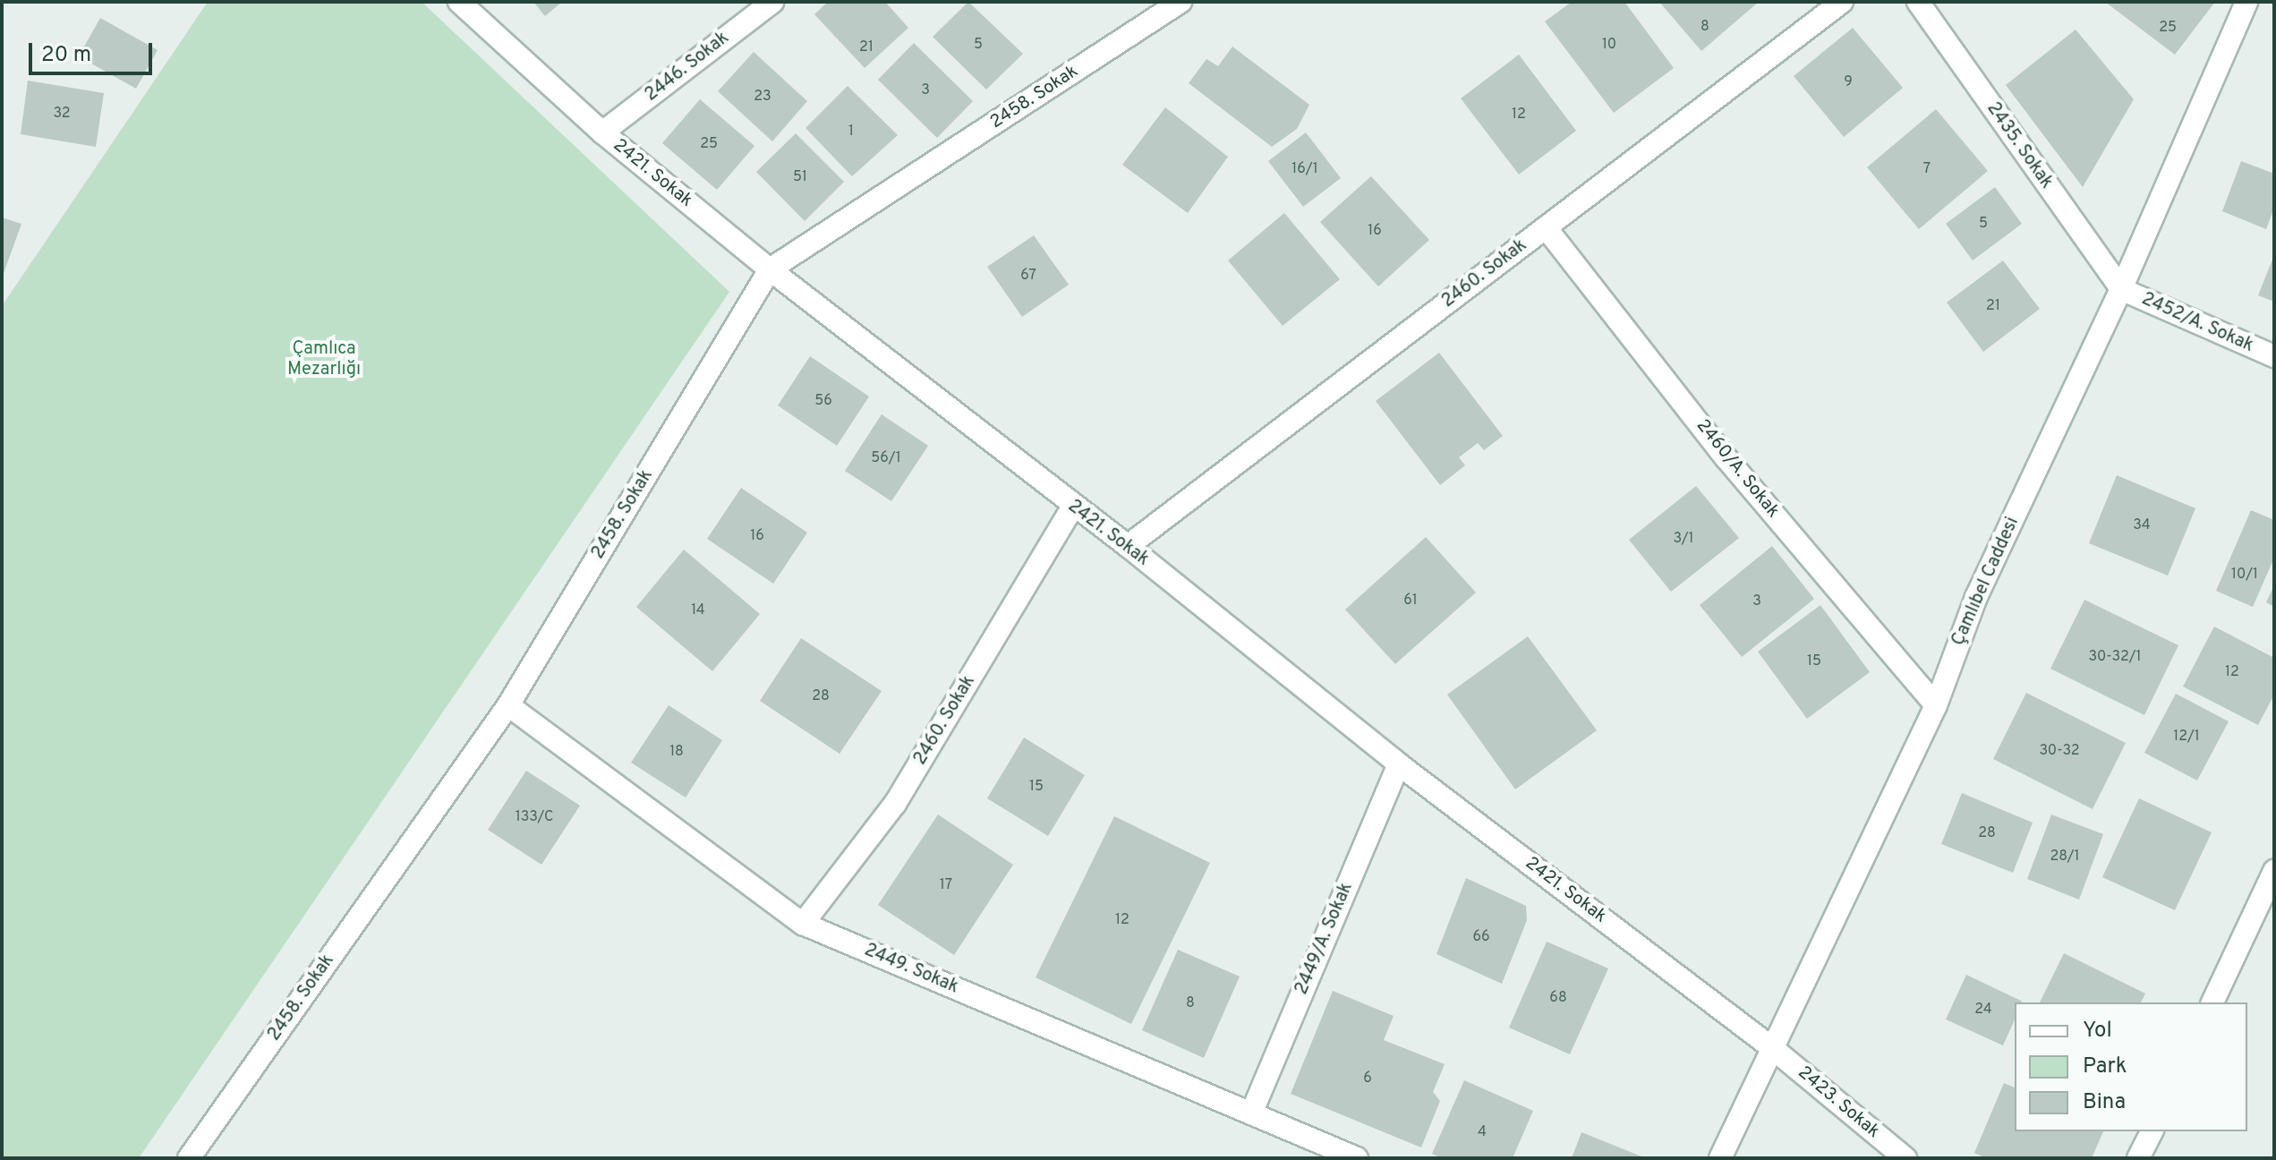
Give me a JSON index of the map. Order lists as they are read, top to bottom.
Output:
{
  "streets": {
    "street": [
      "2446. Sokak",
      "2458. Sokak",
      "2435. Sokak",
      "2421. Sokak",
      "2460. Sokak",
      "2452/A. Sokak",
      "2460/A. Sokak",
      "Çamlıbel Caddesi",
      "2449/A. Sokak",
      "2449. Sokak",
      "2423. Sokak"
    ]
  },
  "crossings": [
    ["2446. Sokak", "2421. Sokak"],
    ["2458. Sokak", "2421. Sokak"],
    ["2458. Sokak", "2449. Sokak"],
    ["2435. Sokak", "2452/A. Sokak"],
    ["2435. Sokak", "Çamlıbel Caddesi"],
    ["2421. Sokak", "2460. Sokak"],
    ["2421. Sokak", "Çamlıbel Caddesi"],
    ["2421. Sokak", "2449/A. Sokak"],
    ["2421. Sokak", "2423. Sokak"],
    ["2460. Sokak", "2460/A. Sokak"],
    ["2460. Sokak", "2449. Sokak"],
    ["2452/A. Sokak", "Çamlıbel Caddesi"],
    ["2460/A. Sokak", "Çamlıbel Caddesi"],
    ["Çamlıbel Caddesi", "2423. Sokak"],
    ["2449/A. Sokak", "2449. Sokak"]
  ],
  "parks": ["Çamlıca Mezarlığı"],
  "house_numbers": [
    "8",
    "25",
    "5",
    "10",
    "21",
    "9",
    "3",
    "23",
    "32",
    "12",
    "1",
    "25",
    "16/1",
    "7",
    "51",
    "5",
    "16",
    "67",
    "21",
    "56",
    "56/1",
    "34",
    "16",
    "3/1",
    "10/1",
    "61",
    "3",
    "14",
    "30-32/1",
    "15",
    "12",
    "28",
    "12/1",
    "30-32",
    "18",
    "15",
    "133/C",
    "28",
    "28/1",
    "17",
    "12",
    "66",
    "68",
    "8",
    "24",
    "6",
    "4"
  ],
  "legend": ["Yol", "Park", "Bina"],
  "scale_bar": "20 m"
}
